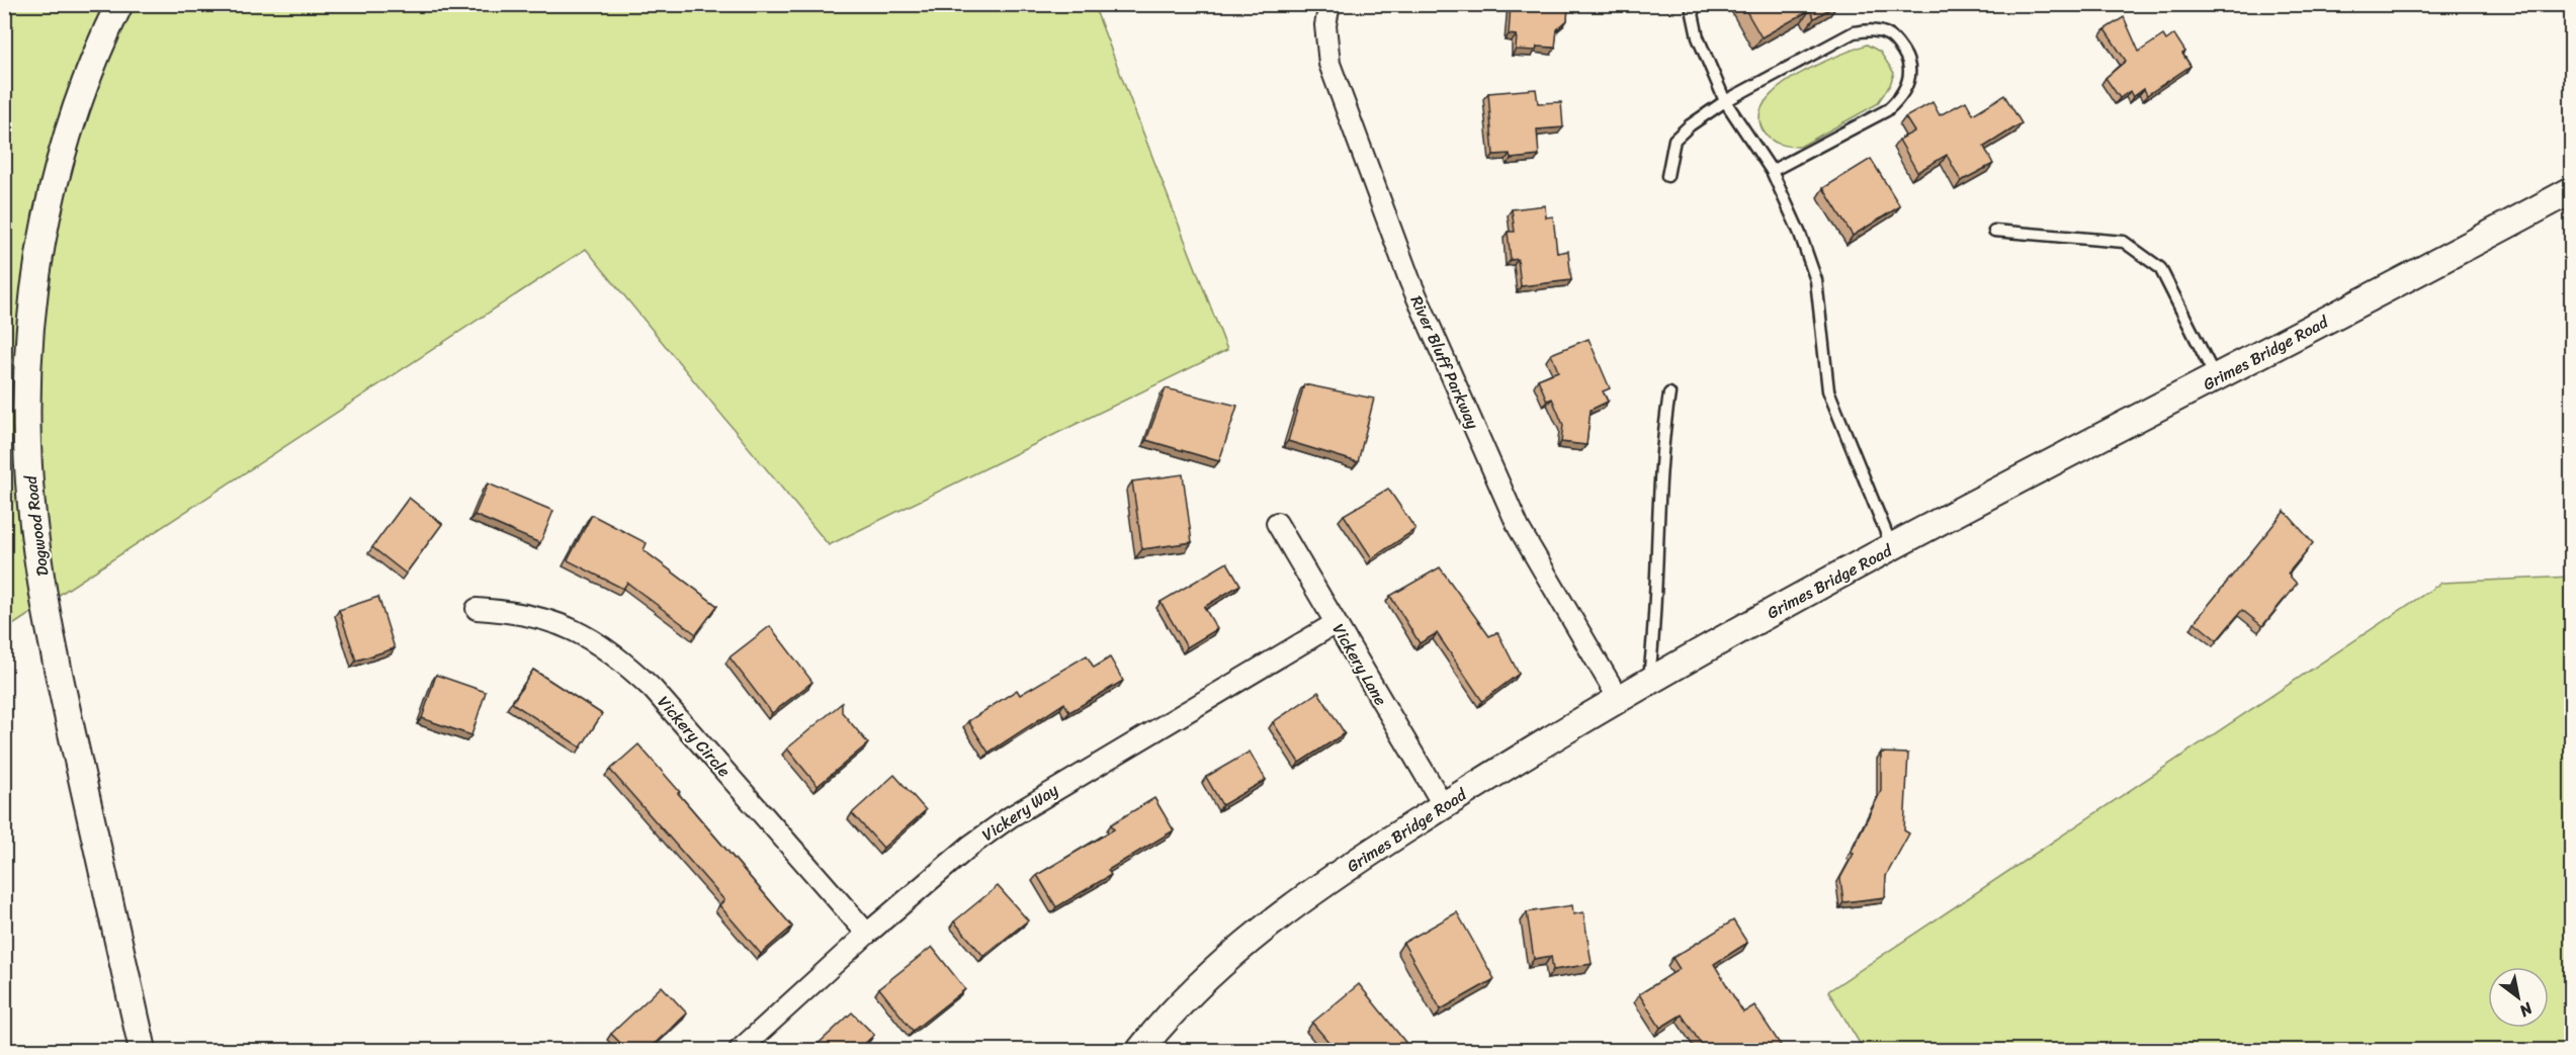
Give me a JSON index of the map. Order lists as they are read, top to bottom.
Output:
{
  "streets": {
    "street": [
      "Grimes Bridge Road",
      "River Bluff Parkway",
      "Dogwood Road",
      "Vickery Lane",
      "Vickery Circle",
      "Vickery Way"
    ]
  },
  "crossings": [
    ["Grimes Bridge Road", "River Bluff Parkway"],
    ["Grimes Bridge Road", "Vickery Lane"],
    ["Vickery Lane", "Vickery Way"],
    ["Vickery Circle", "Vickery Way"]
  ],
  "north": "bottom right"
}
